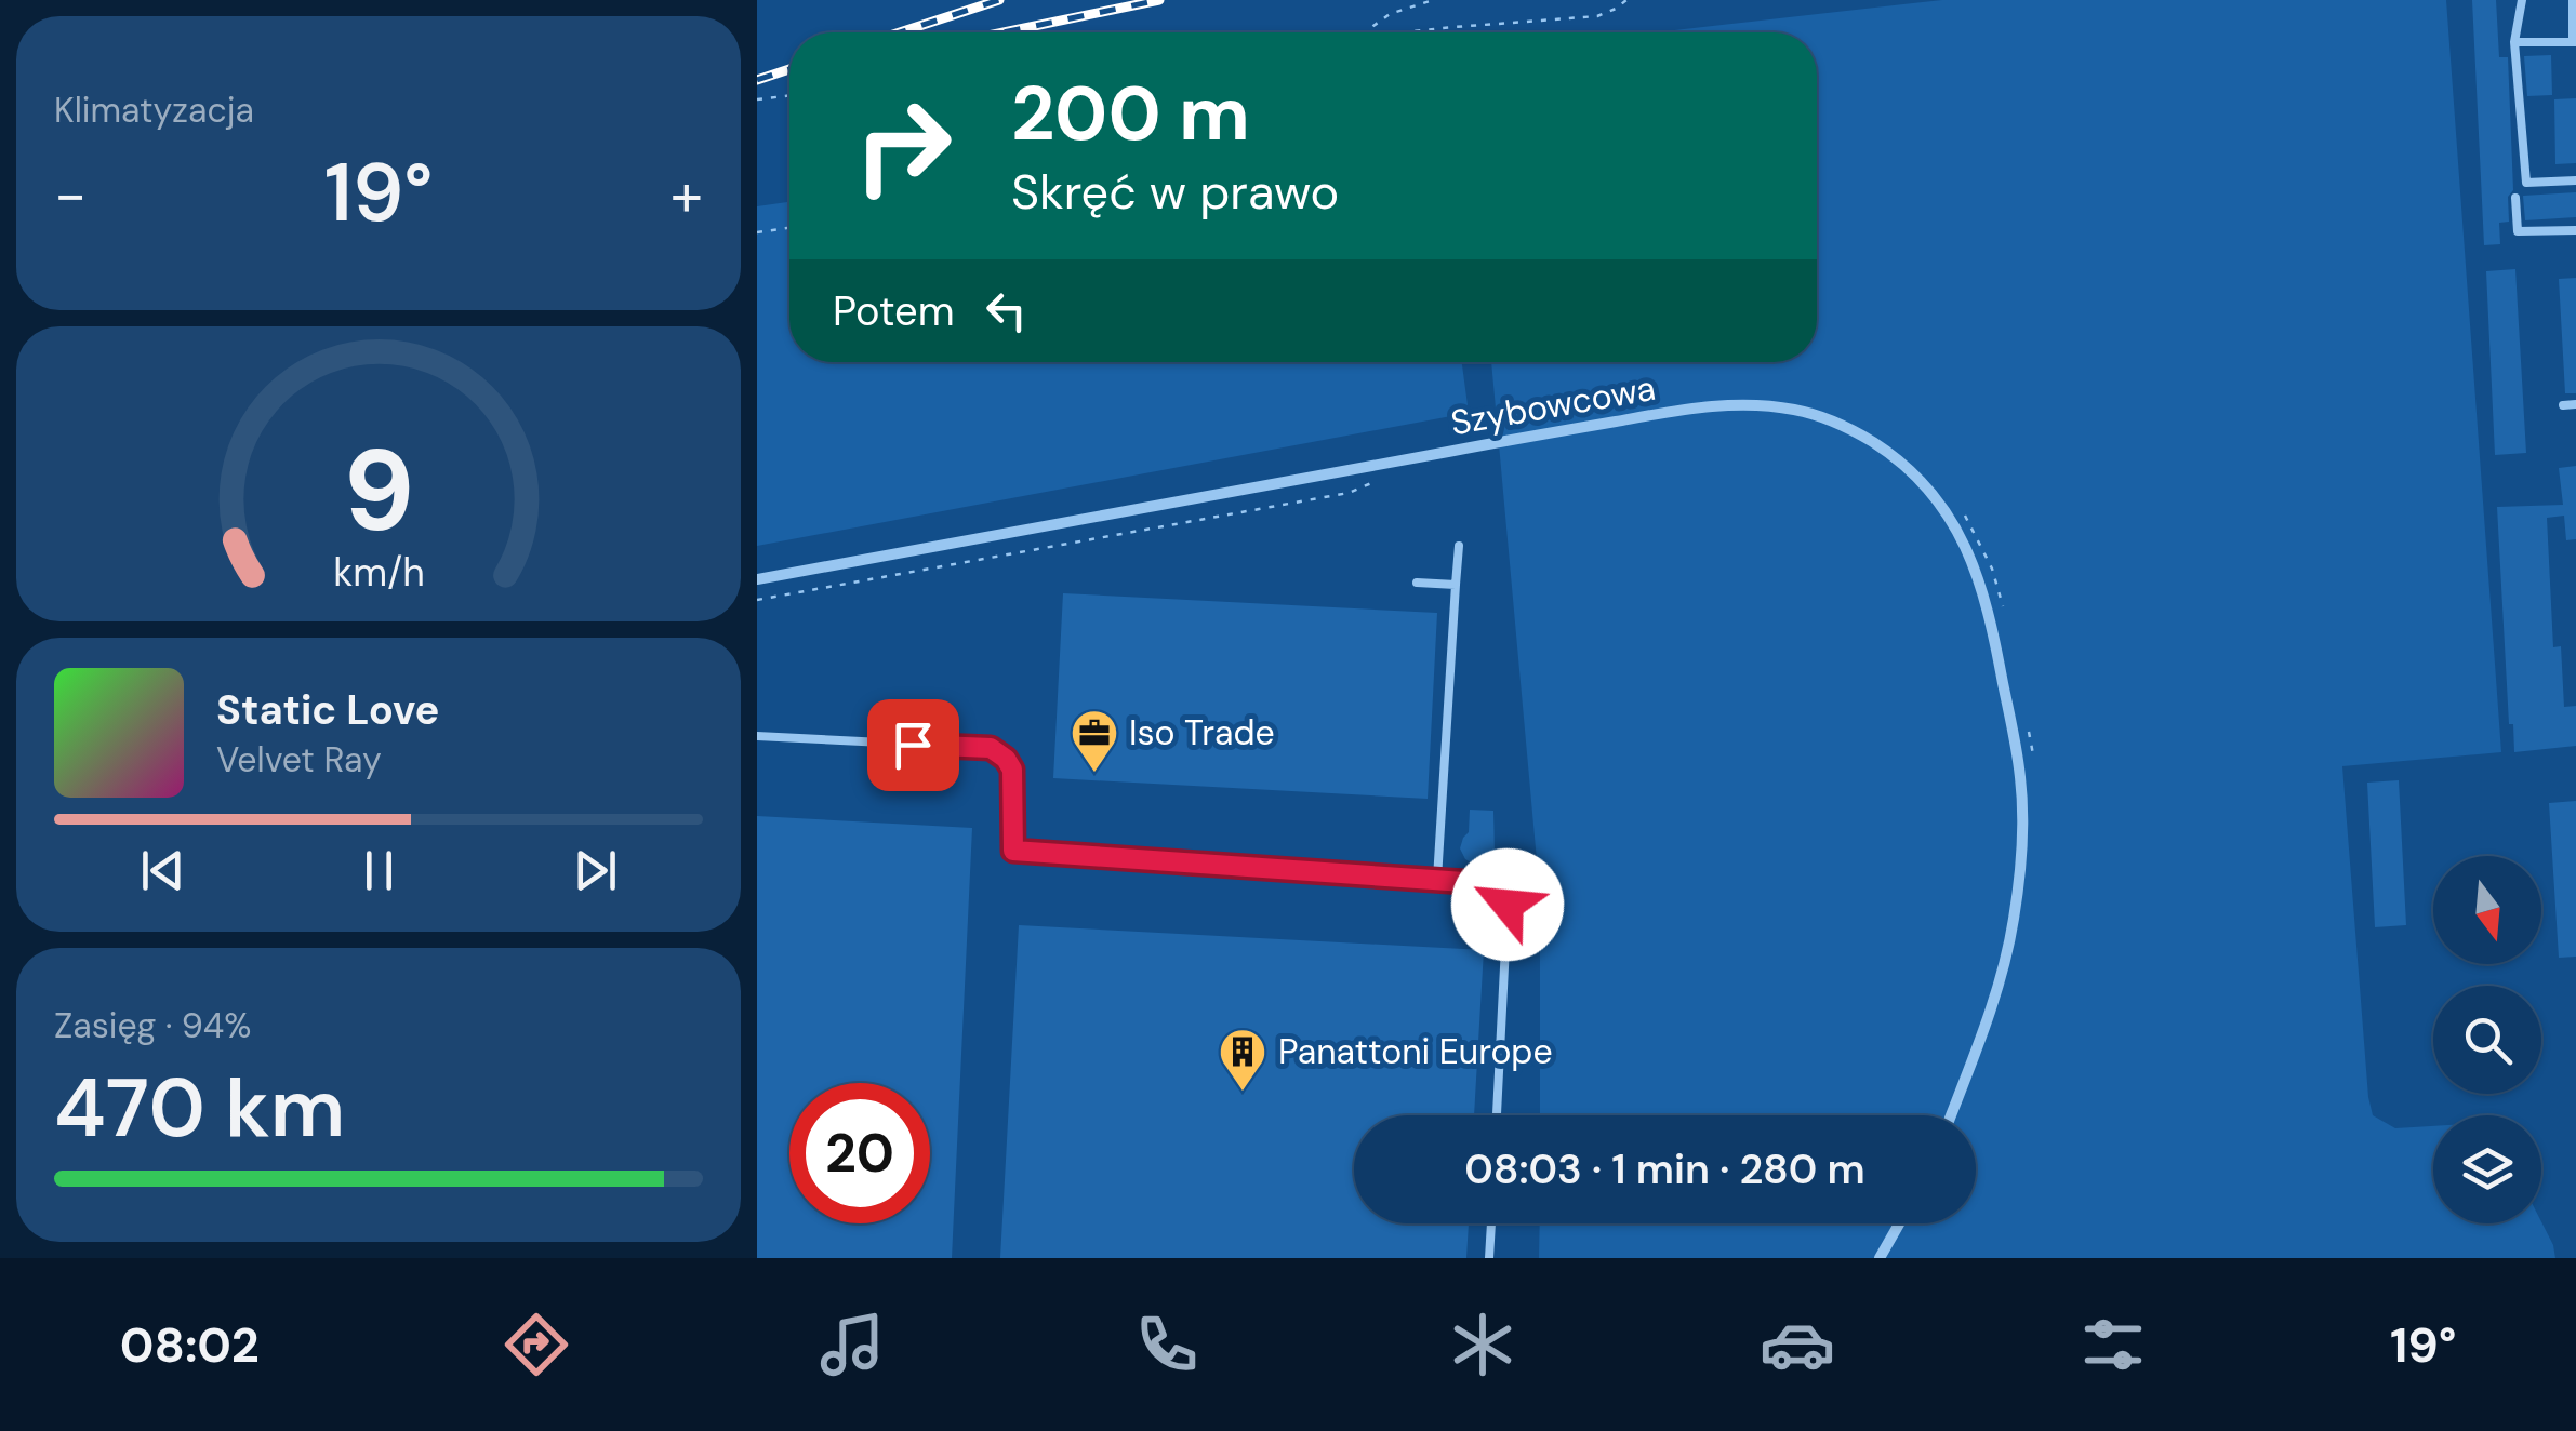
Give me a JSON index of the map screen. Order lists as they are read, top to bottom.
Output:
{
  "streets": {
    "street": ["Szybowcowa"]
  },
  "places": {
    "office": ["Iso Trade"],
    "building": ["Panattoni Europe"]
  },
  "north": "bottom",
  "page": {
    "tile": [
      "Klimatyzacja",
      ["Zasięg · 94%", "470 km"]
    ],
    "turn": ["200 m", "Skręć w prawo"],
    "heat": ["−", "19°", "+"],
    "then": "Potem",
    "song": ["Static Love", "Velvet Ray"],
    "limit": "20",
    "trip": "08:03 · 1 min · 280 m",
    "tabs": ["08:02", "19°"],
    "gauge": ["9", "km/h"]
  }
}
